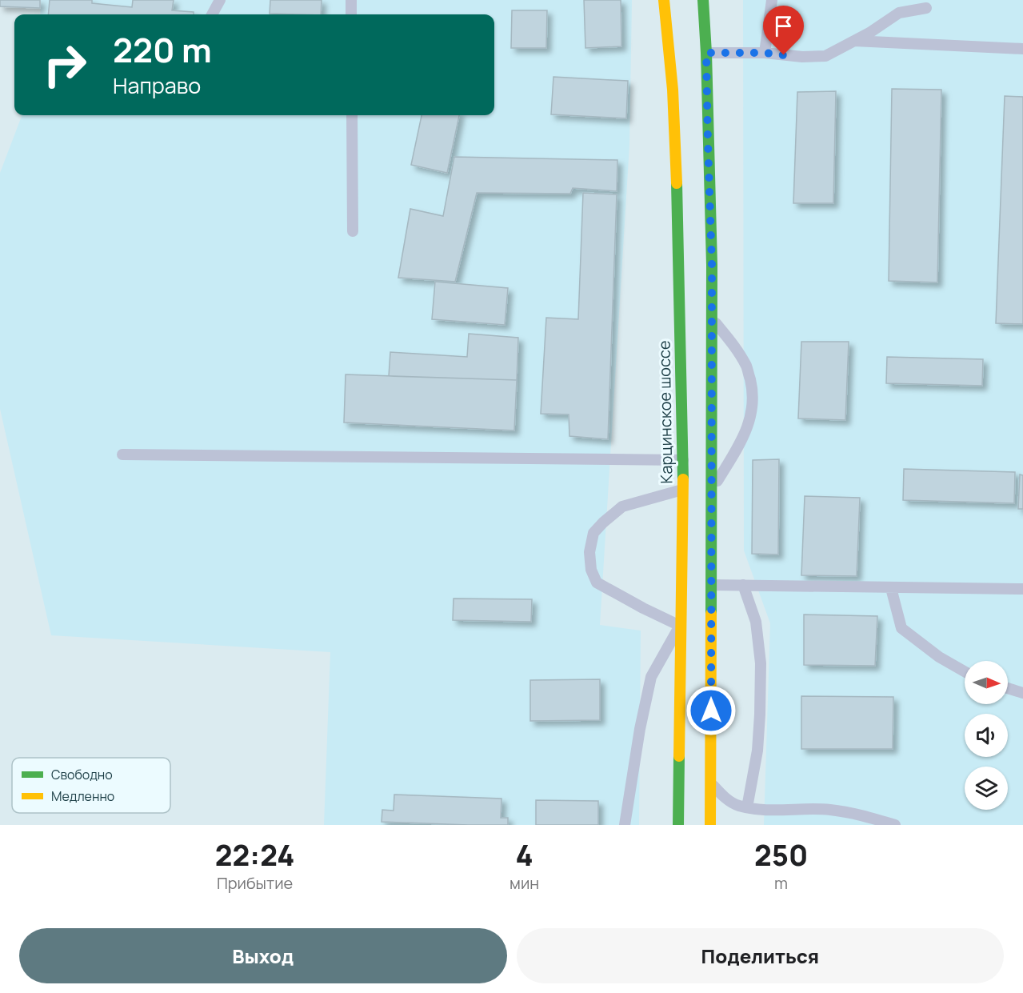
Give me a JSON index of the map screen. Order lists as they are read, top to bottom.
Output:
{
  "streets": {
    "main road": ["Карцинское шоссе"]
  },
  "legend": ["Свободно", "Медленно"],
  "north": "right",
  "page": {
    "turn": ["220 m", "Направо"],
    "eta": [
      "22:24",
      "Прибытие",
      "4",
      "мин",
      "250",
      "m"
    ],
    "buttons": ["Выход", "Поделиться"]
  }
}
